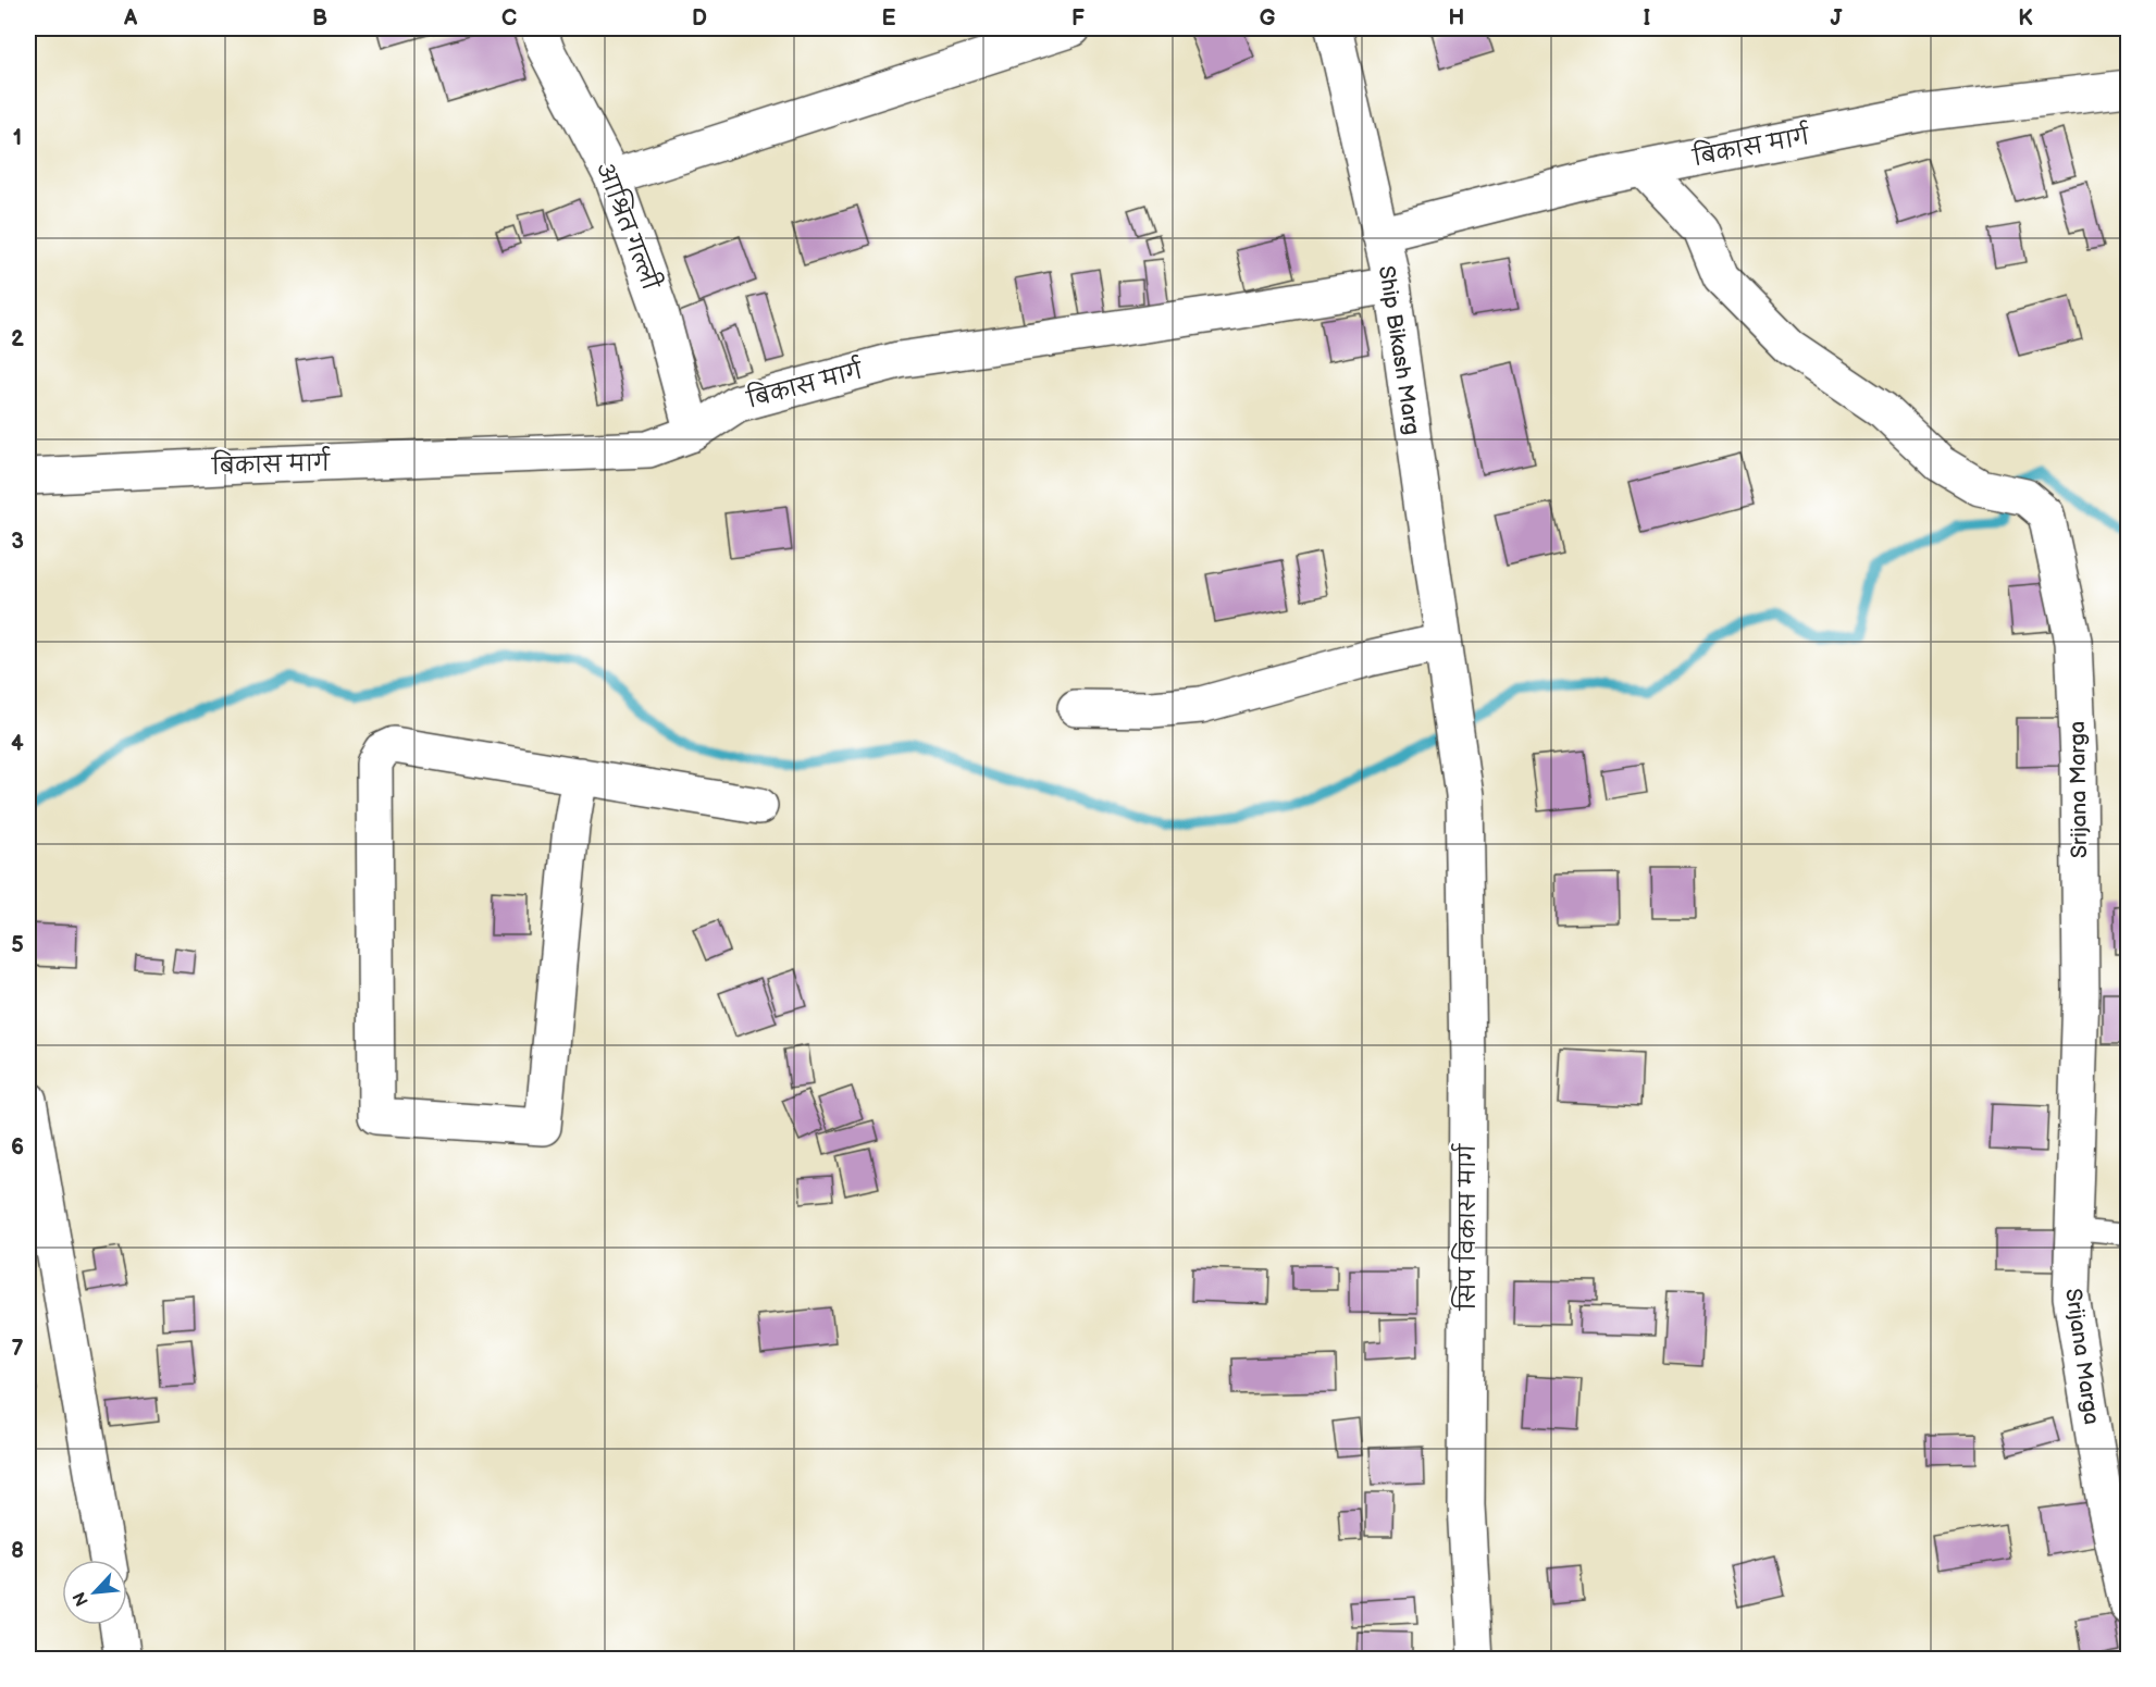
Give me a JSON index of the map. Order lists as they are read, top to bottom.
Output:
{
  "streets": {
    "street": [
      "बिकास मार्ग",
      "आश्रित गल्ली",
      "Ship Bikash Marg",
      "Srijana Marga",
      "सिप विकास मार्ग"
    ]
  },
  "crossings": [
    ["बिकास मार्ग", "आश्रित गल्ली"],
    ["बिकास मार्ग", "Ship Bikash Marg"],
    ["बिकास मार्ग", "Srijana Marga"],
    ["Ship Bikash Marg", "सिप विकास मार्ग"]
  ],
  "north": "bottom left",
  "grid": {
    "columns": [
      "A",
      "B",
      "C",
      "D",
      "E",
      "F",
      "G",
      "H",
      "I",
      "J",
      "K"
    ],
    "rows": [
      "1",
      "2",
      "3",
      "4",
      "5",
      "6",
      "7",
      "8"
    ]
  }
}
